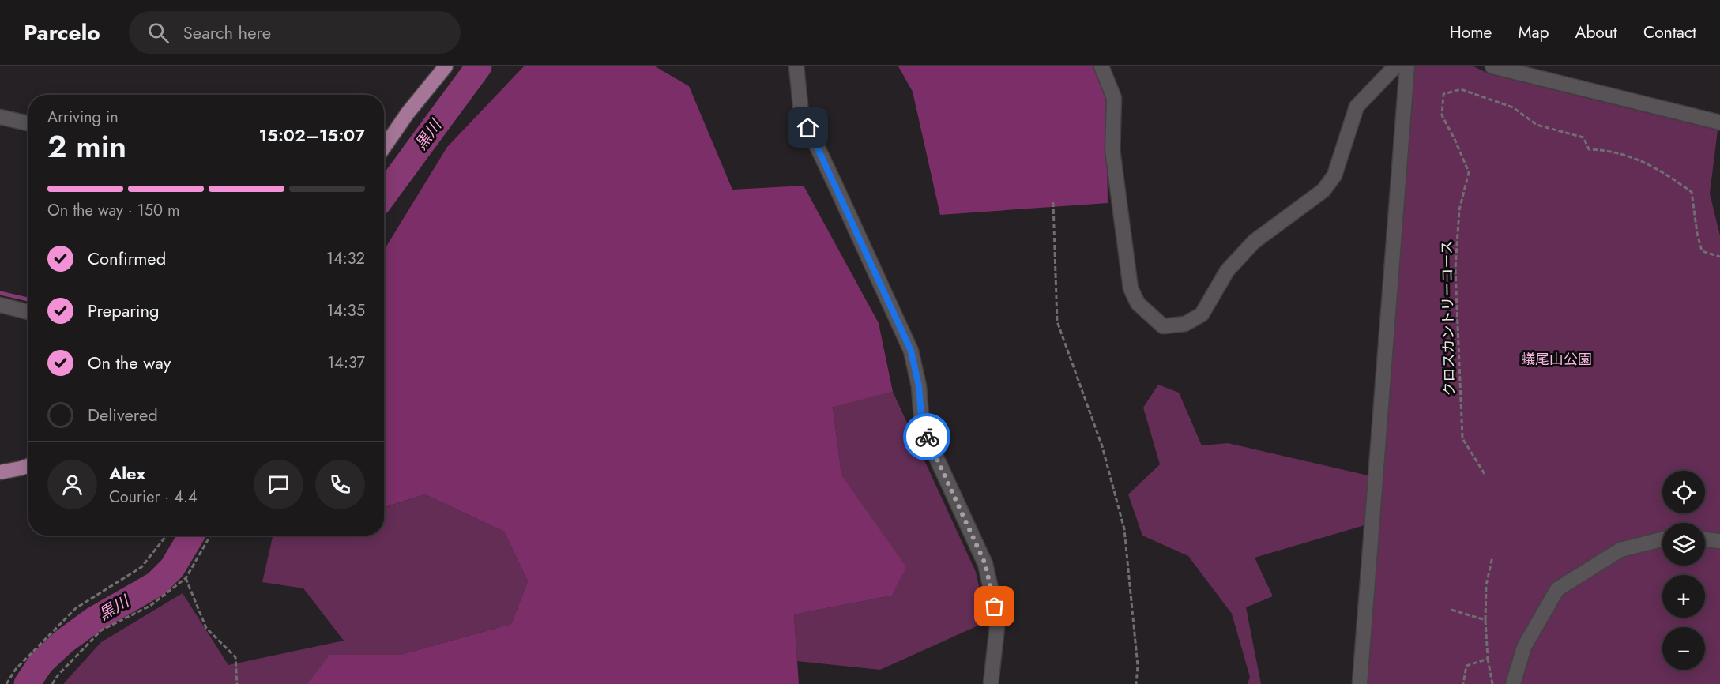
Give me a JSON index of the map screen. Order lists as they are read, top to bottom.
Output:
{
  "streets": {
    "path": ["クロスカントリーコース"]
  },
  "water": ["黒川"],
  "parks": ["蟻尾山公園"],
  "page": {
    "header": "Parcelo",
    "search": "Search here",
    "nav": [
      "Home",
      "Map",
      "About",
      "Contact"
    ],
    "heading": ["2 min", "Arriving in", "15:02–15:07"],
    "panel": ["Alex", "Courier · 4.4"],
    "bar": "On the way · 150 m",
    "list": [
      ["Confirmed", "14:32"],
      ["Preparing", "14:35"],
      ["On the way", "14:37"],
      "Delivered"
    ],
    "map_buttons": ["+", "−"]
  }
}
